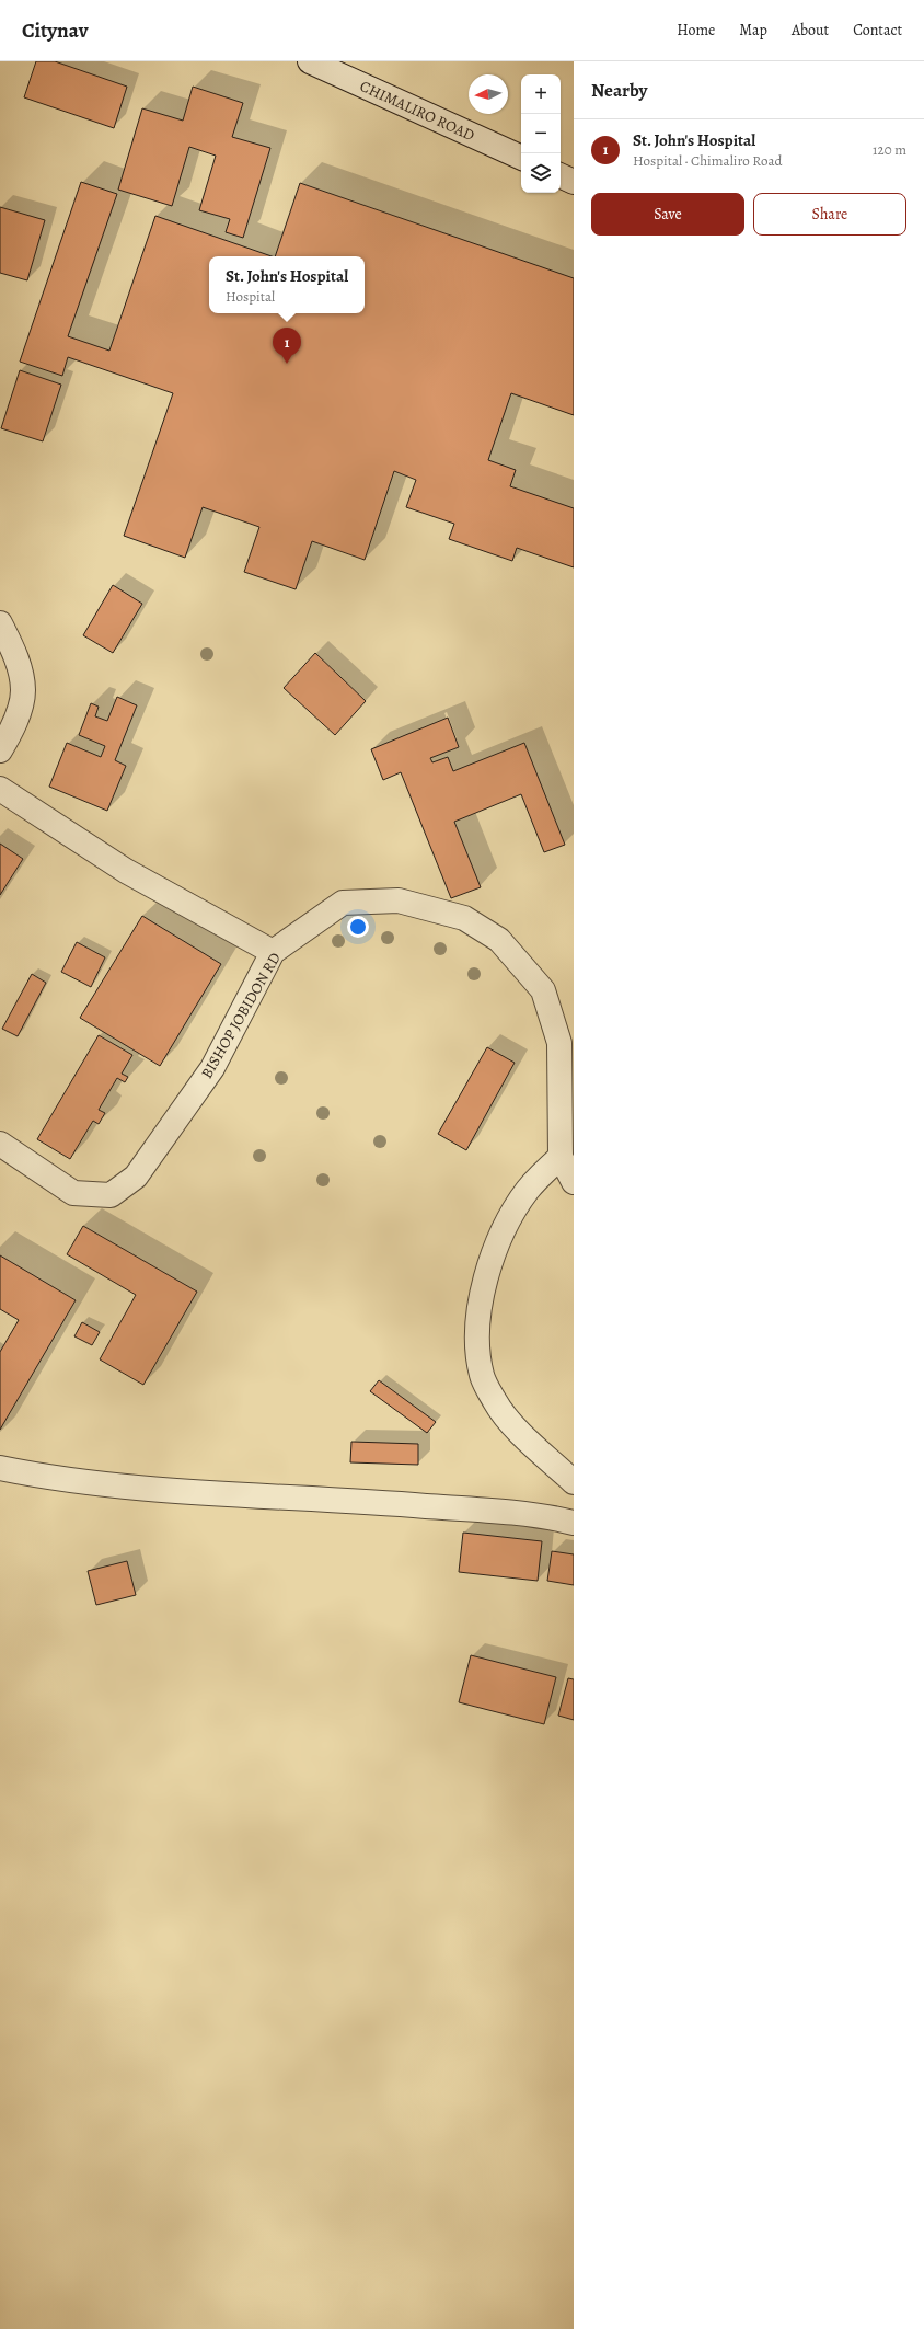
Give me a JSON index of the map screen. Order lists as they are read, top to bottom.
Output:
{
  "streets": {
    "street": ["CHIMALIRO ROAD", "BISHOP JOBIDON RD"]
  },
  "north": "left",
  "page": {
    "header": "Citynav",
    "nav": [
      "Home",
      "Map",
      "About",
      "Contact"
    ],
    "heading": "Nearby",
    "map_buttons": ["+", "−"],
    "list": [
      {
        "mark": "1",
        "name": "St. John's Hospital",
        "note": "Hospital · Chimaliro Road",
        "value": "120 m"
      }
    ],
    "buttons": ["Save", "Share"],
    "popup": ["St. John's Hospital", "Hospital"],
    "pins": "1"
  }
}
